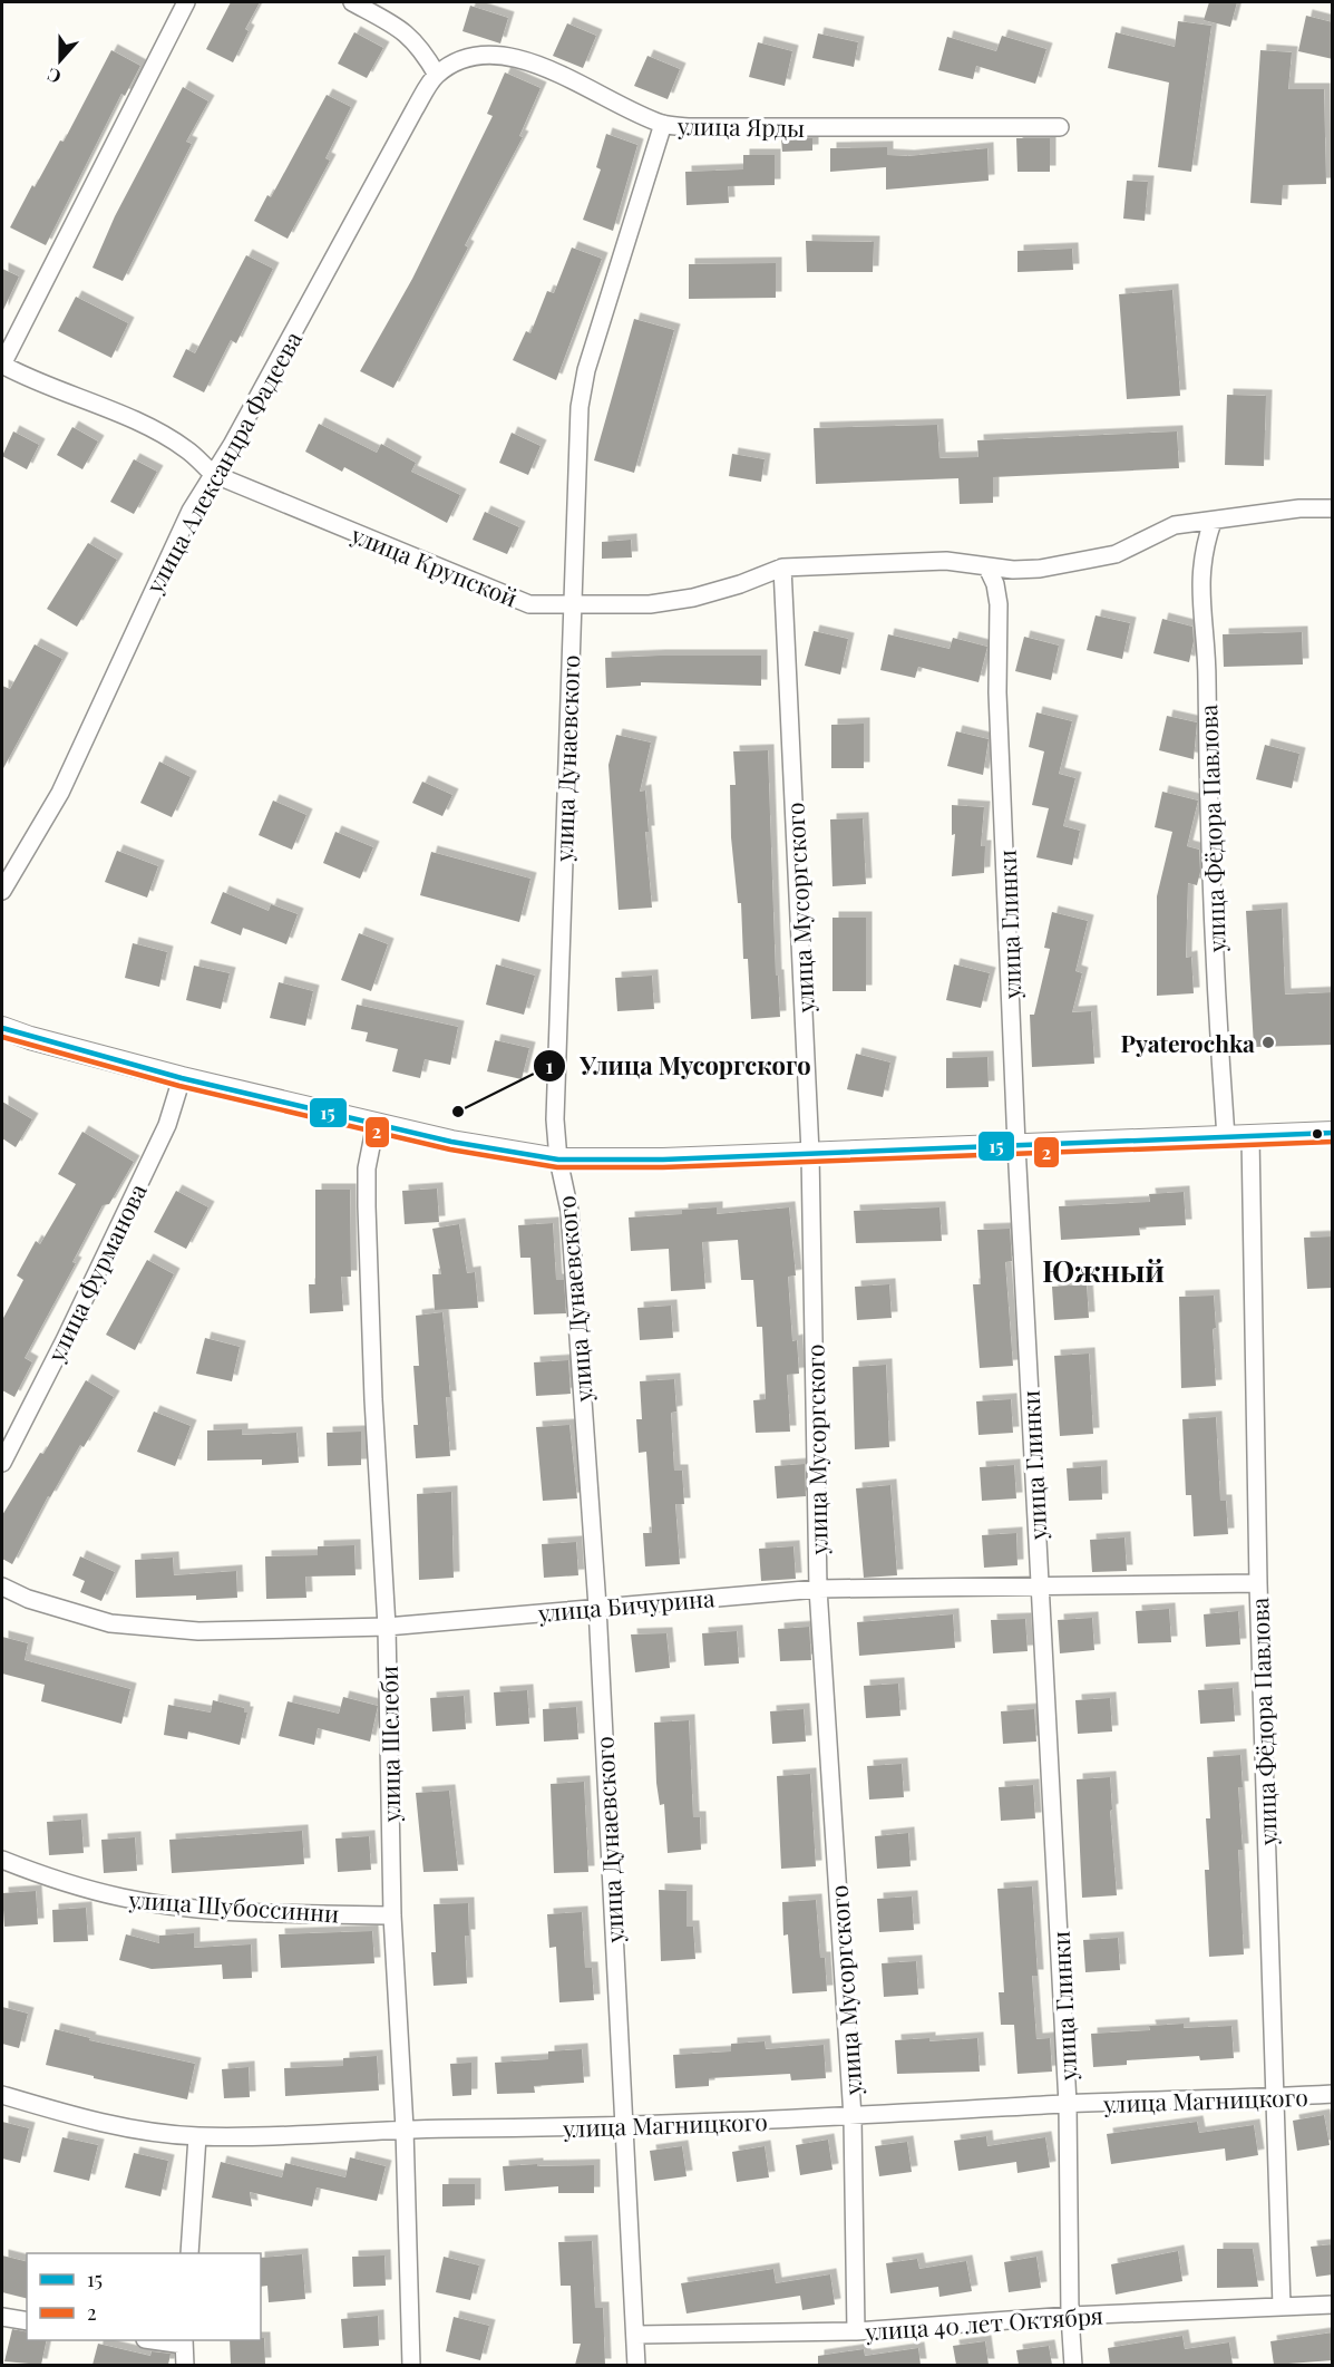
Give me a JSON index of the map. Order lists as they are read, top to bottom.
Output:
{
  "streets": {
    "street": [
      "улица Ярды",
      "улица Александра Фадеева",
      "улица Крупской",
      "улица Дунаевского",
      "улица Фёдора Павлова",
      "улица Мусоргского",
      "улица Глинки",
      "улица Фурманова",
      "улица Бичурина",
      "улица Шелеби",
      "улица Шубоссинни",
      "улица Магницкого",
      "улица 40 лет Октября"
    ]
  },
  "crossings": [
    ["улица Ярды", "улица Александра Фадеева"],
    ["улица Ярды", "улица Дунаевского"],
    ["улица Александра Фадеева", "улица Крупской"],
    ["улица Крупской", "улица Дунаевского"],
    ["улица Крупской", "улица Фёдора Павлова"],
    ["улица Крупской", "улица Мусоргского"],
    ["улица Крупской", "улица Глинки"],
    ["улица Дунаевского", "улица Бичурина"],
    ["улица Дунаевского", "улица Магницкого"],
    ["улица Дунаевского", "улица 40 лет Октября"],
    ["улица Фёдора Павлова", "улица Бичурина"],
    ["улица Фёдора Павлова", "улица Магницкого"],
    ["улица Фёдора Павлова", "улица 40 лет Октября"],
    ["улица Мусоргского", "улица Бичурина"],
    ["улица Мусоргского", "улица Магницкого"],
    ["улица Мусоргского", "улица 40 лет Октября"],
    ["улица Глинки", "улица Бичурина"],
    ["улица Глинки", "улица Магницкого"],
    ["улица Глинки", "улица 40 лет Октября"],
    ["улица Бичурина", "улица Шелеби"],
    ["улица Шелеби", "улица Шубоссинни"],
    ["улица Шелеби", "улица Магницкого"]
  ],
  "districts": ["Южный"],
  "places": ["Pyaterochka", "Улица Мусоргского"],
  "lines": ["transit line 15", "transit line 2"],
  "legend": ["15", "2"],
  "north": "bottom"
}
